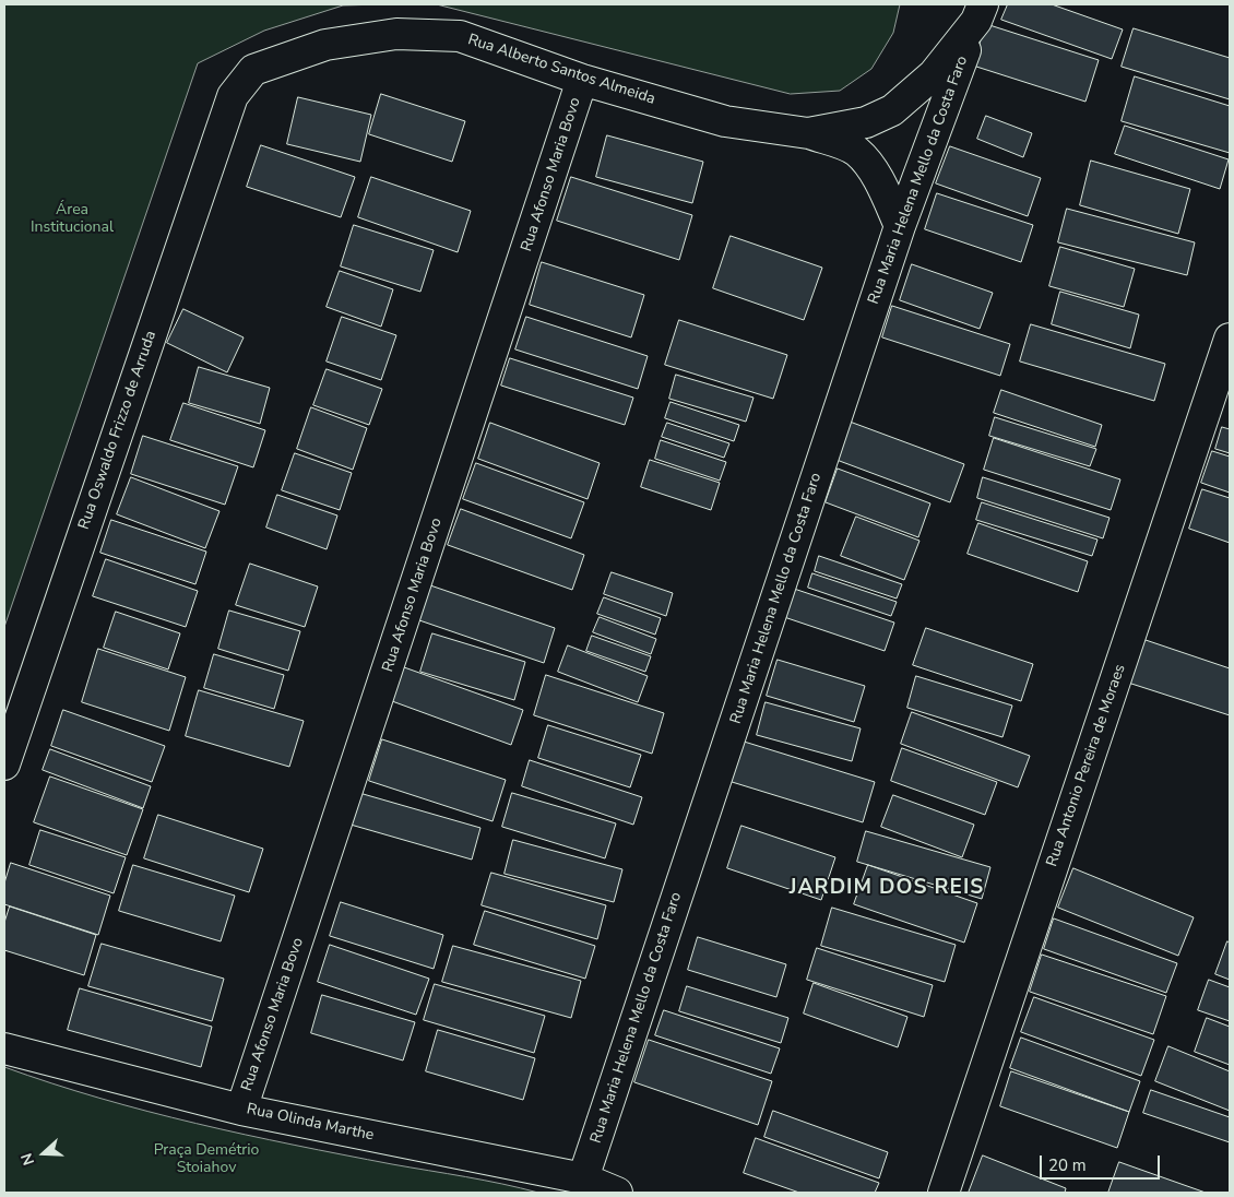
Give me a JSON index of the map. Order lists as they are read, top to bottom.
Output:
{
  "streets": {
    "street": [
      "Rua Alberto Santos Almeida",
      "Rua Afonso Maria Bovo",
      "Rua Maria Helena Mello da Costa Faro",
      "Rua Oswaldo Frizzo de Arruda",
      "Rua Antonio Pereira de Moraes",
      "Rua Olinda Marthe"
    ]
  },
  "crossings": [
    ["Rua Alberto Santos Almeida", "Rua Afonso Maria Bovo"],
    ["Rua Alberto Santos Almeida", "Rua Maria Helena Mello da Costa Faro"],
    ["Rua Alberto Santos Almeida", "Rua Oswaldo Frizzo de Arruda"],
    ["Rua Afonso Maria Bovo", "Rua Olinda Marthe"],
    ["Rua Maria Helena Mello da Costa Faro", "Rua Olinda Marthe"]
  ],
  "districts": ["JARDIM DOS REIS"],
  "parks": ["Área Institucional", "Praça Demétrio Stoiahov"],
  "scale_bar": "20 m",
  "north": "left"
}
